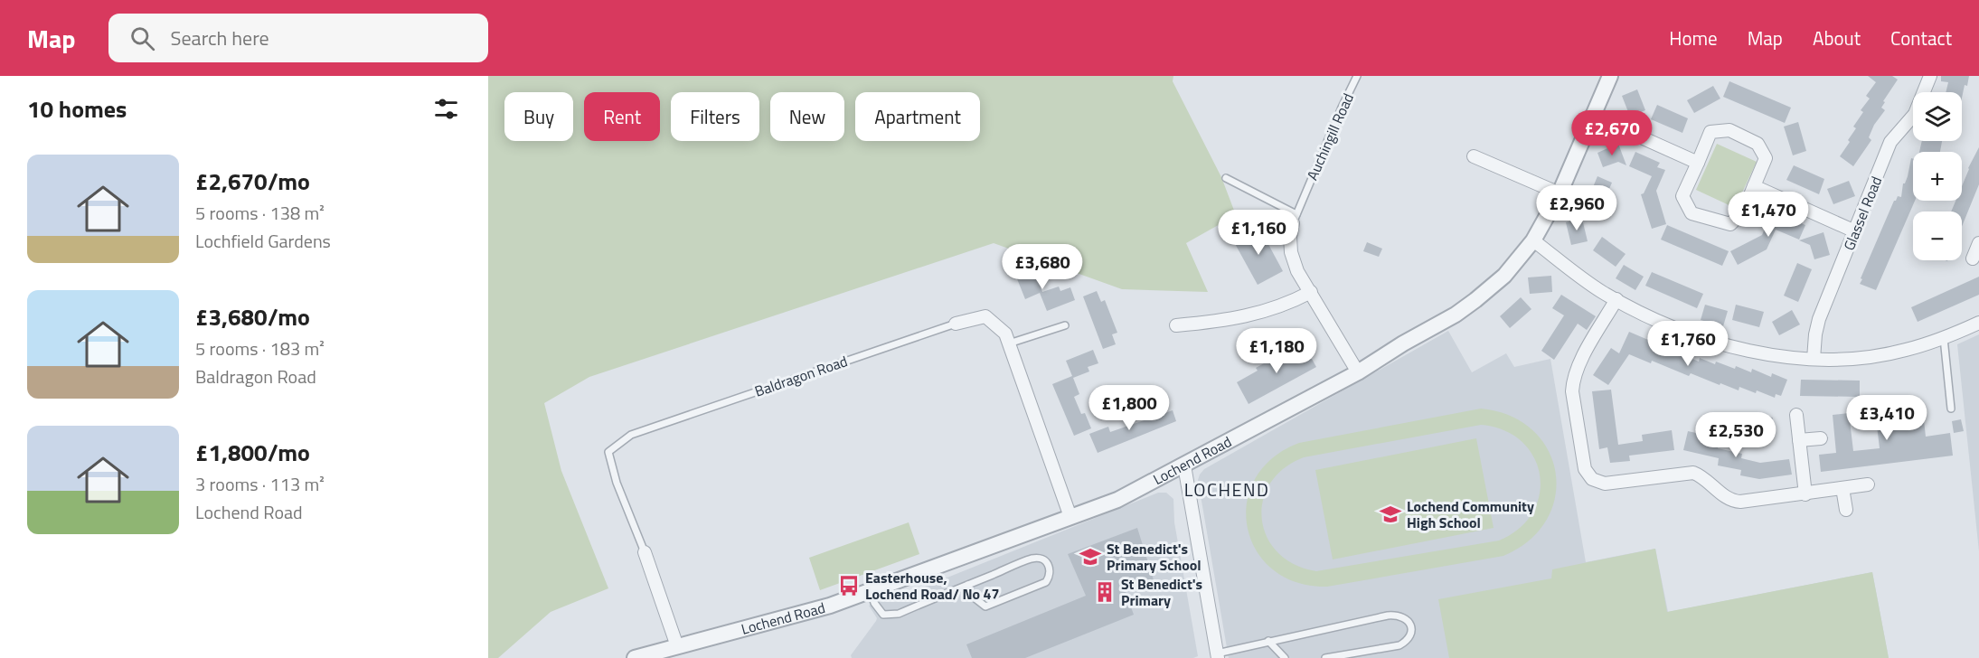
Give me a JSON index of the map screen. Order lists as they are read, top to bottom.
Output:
{
  "streets": {
    "street": [
      "Auchingill Road",
      "Glassel Road",
      "Baldragon Road",
      "Lochend Road"
    ]
  },
  "crossings": [
    ["Auchingill Road", "Lochend Road"],
    ["Baldragon Road", "Lochend Road"]
  ],
  "districts": ["LOCHEND"],
  "places": {
    "school or university": ["Lochend Community High School", "St Benedict's Primary School"],
    "bus stop": ["Easterhouse, Lochend Road/ No 47"],
    "building": ["St Benedict's Primary"]
  },
  "page": {
    "header": "Map",
    "search": "Search here",
    "nav": [
      "Home",
      "Map",
      "About",
      "Contact"
    ],
    "heading": "10 homes",
    "map_buttons": ["+", "−"],
    "chip": [
      "Buy",
      "Rent",
      "Filters",
      "New",
      "Apartment"
    ],
    "price": [
      "£2,670",
      "£2,960",
      "£1,470",
      "£1,160",
      "£3,680",
      "£1,760",
      "£1,180",
      "£1,800",
      "£3,410",
      "£2,530"
    ],
    "list": [
      {
        "name": "£2,670/mo",
        "note": "5 rooms · 138 m² · Lochfield Gardens"
      },
      {
        "name": "£3,680/mo",
        "note": "5 rooms · 183 m² · Baldragon Road"
      },
      {
        "name": "£1,800/mo",
        "note": "3 rooms · 113 m² · Lochend Road"
      }
    ]
  }
}
